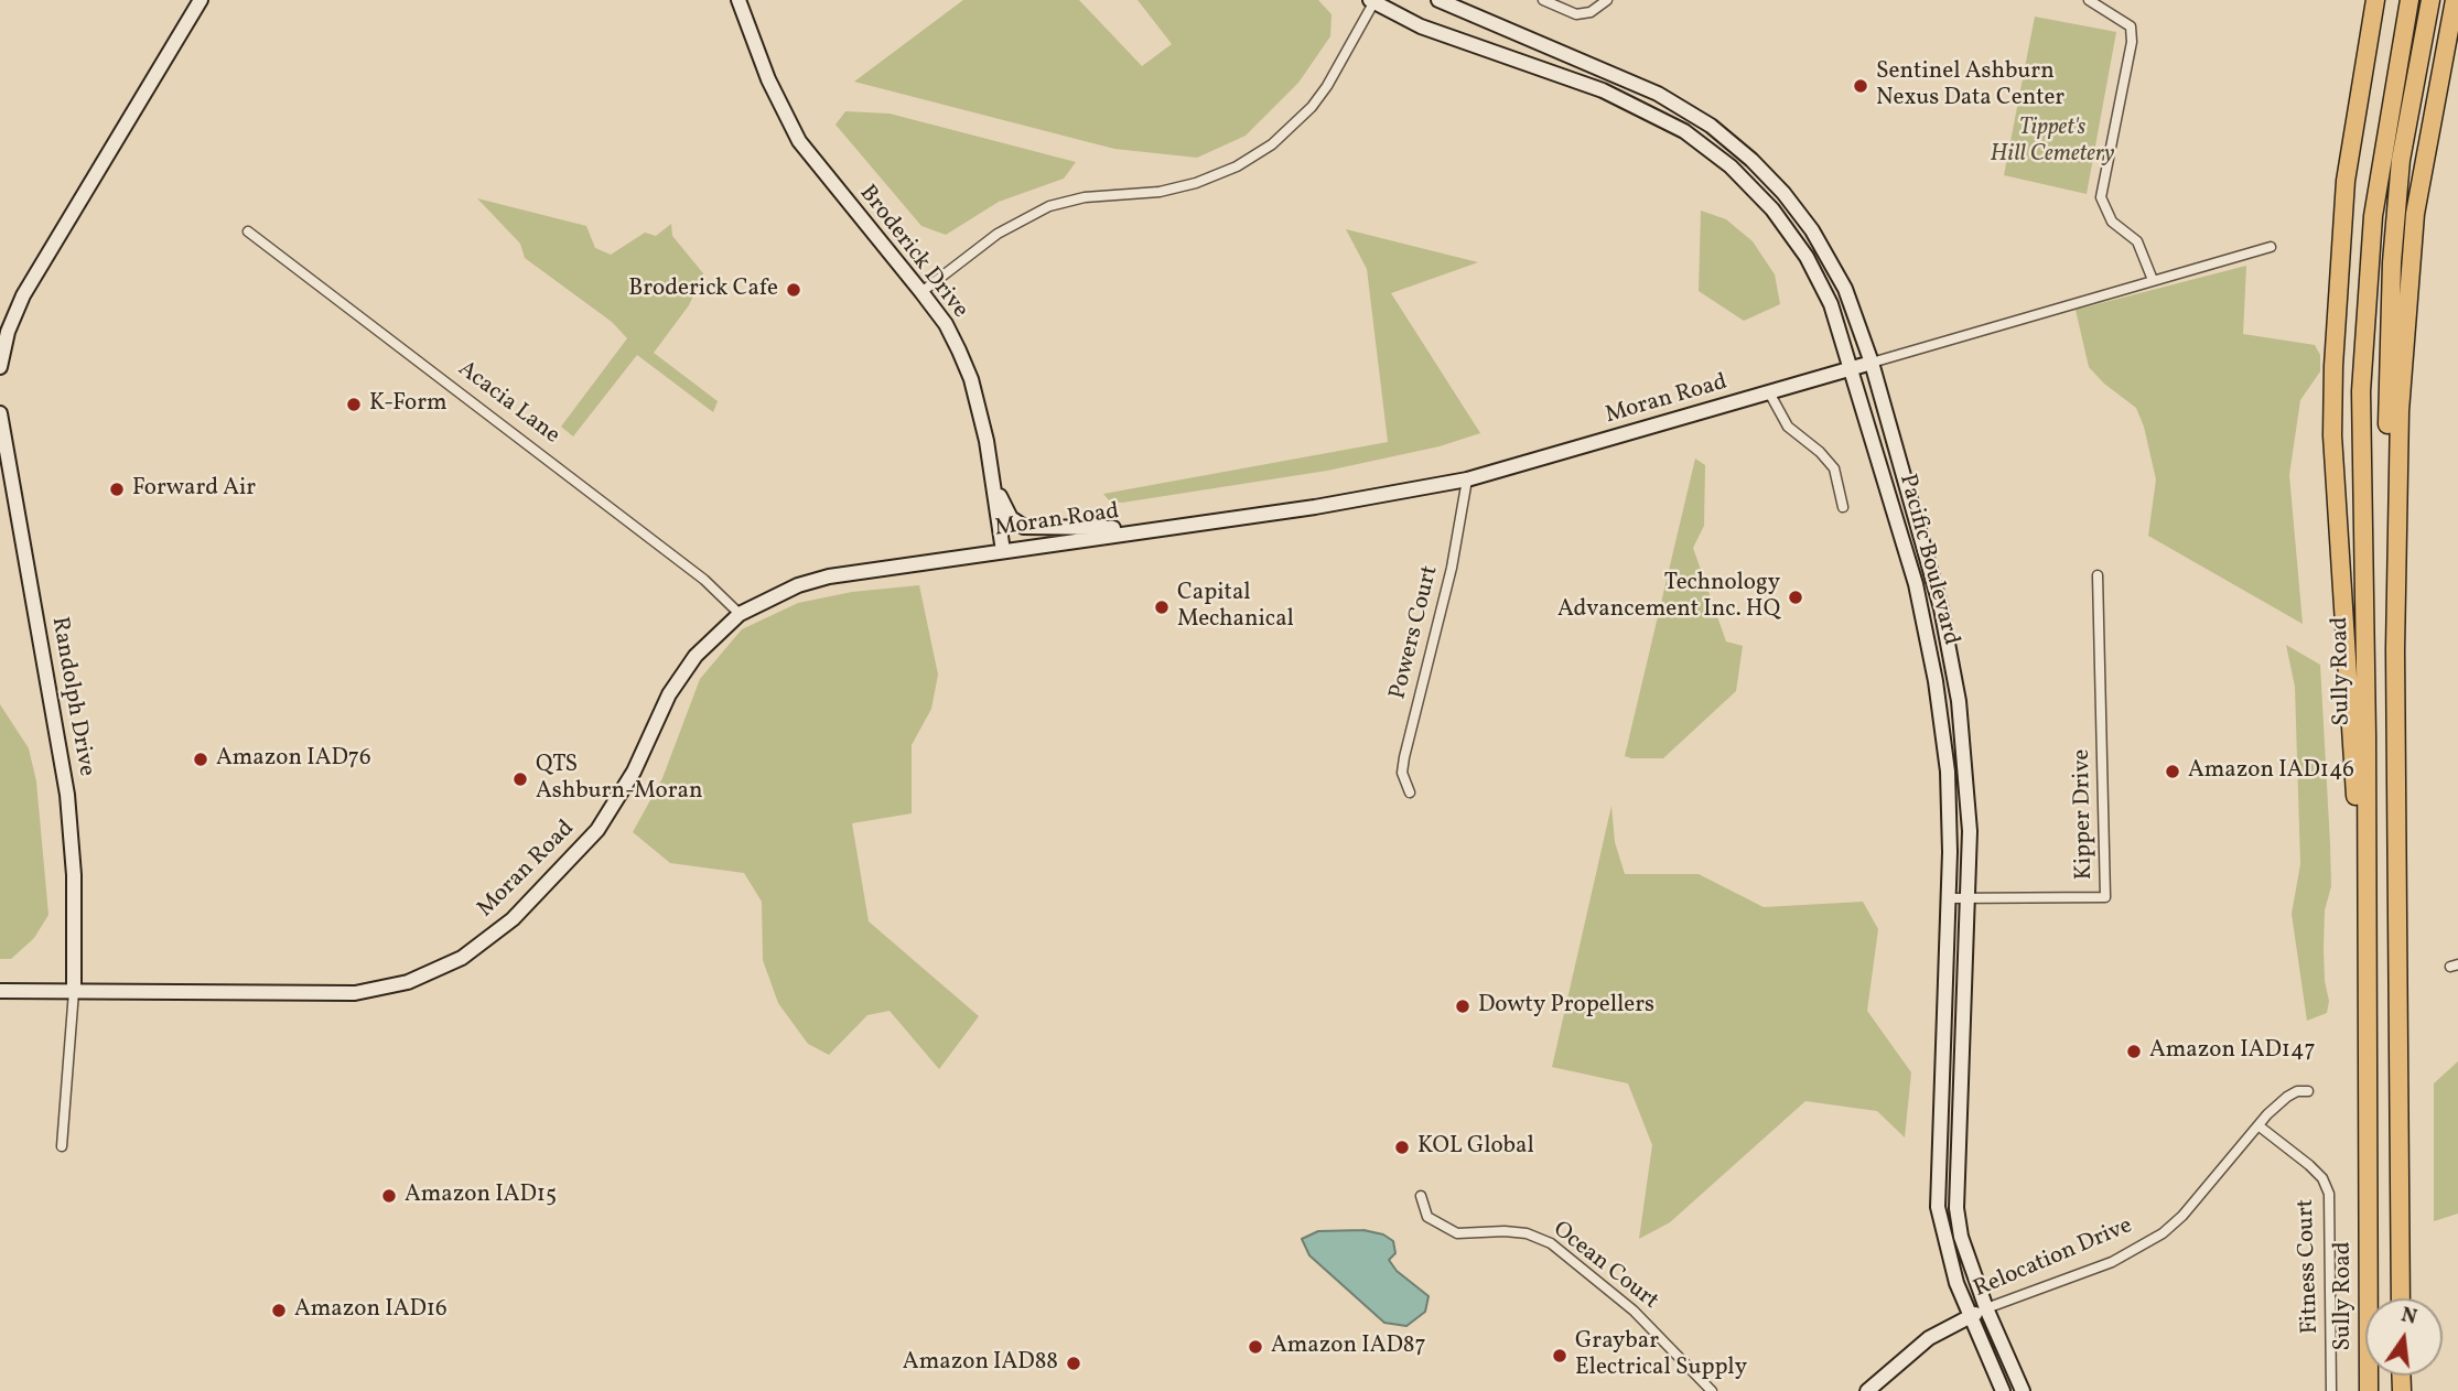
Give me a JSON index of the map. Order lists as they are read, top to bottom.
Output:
{
  "streets": {
    "highway": ["Sully Road"],
    "street": [
      "Broderick Drive",
      "Moran Road",
      "Acacia Lane",
      "Pacific Boulevard",
      "Powers Court",
      "Randolph Drive",
      "Kipper Drive",
      "Relocation Drive",
      "Ocean Court",
      "Fitness Court"
    ]
  },
  "crossings": [
    ["Broderick Drive", "Moran Road"],
    ["Moran Road", "Acacia Lane"],
    ["Moran Road", "Pacific Boulevard"],
    ["Moran Road", "Powers Court"],
    ["Moran Road", "Randolph Drive"],
    ["Pacific Boulevard", "Kipper Drive"],
    ["Pacific Boulevard", "Relocation Drive"],
    ["Relocation Drive", "Fitness Court"]
  ],
  "parks": ["Tippet's Hill Cemetery"],
  "places": [
    "Sentinel Ashburn Nexus Data Center",
    "Broderick Cafe",
    "K-Form",
    "Forward Air",
    "Technology Advancement Inc. HQ",
    "Capital Mechanical",
    "Amazon IAD76",
    "Amazon IAD146",
    "QTS Ashburn-Moran",
    "Dowty Propellers",
    "Amazon IAD147",
    "KOL Global",
    "Amazon IAD15",
    "Amazon IAD16",
    "Amazon IAD87",
    "Graybar Electrical Supply",
    "Amazon IAD88"
  ],
  "north": "top"
}
